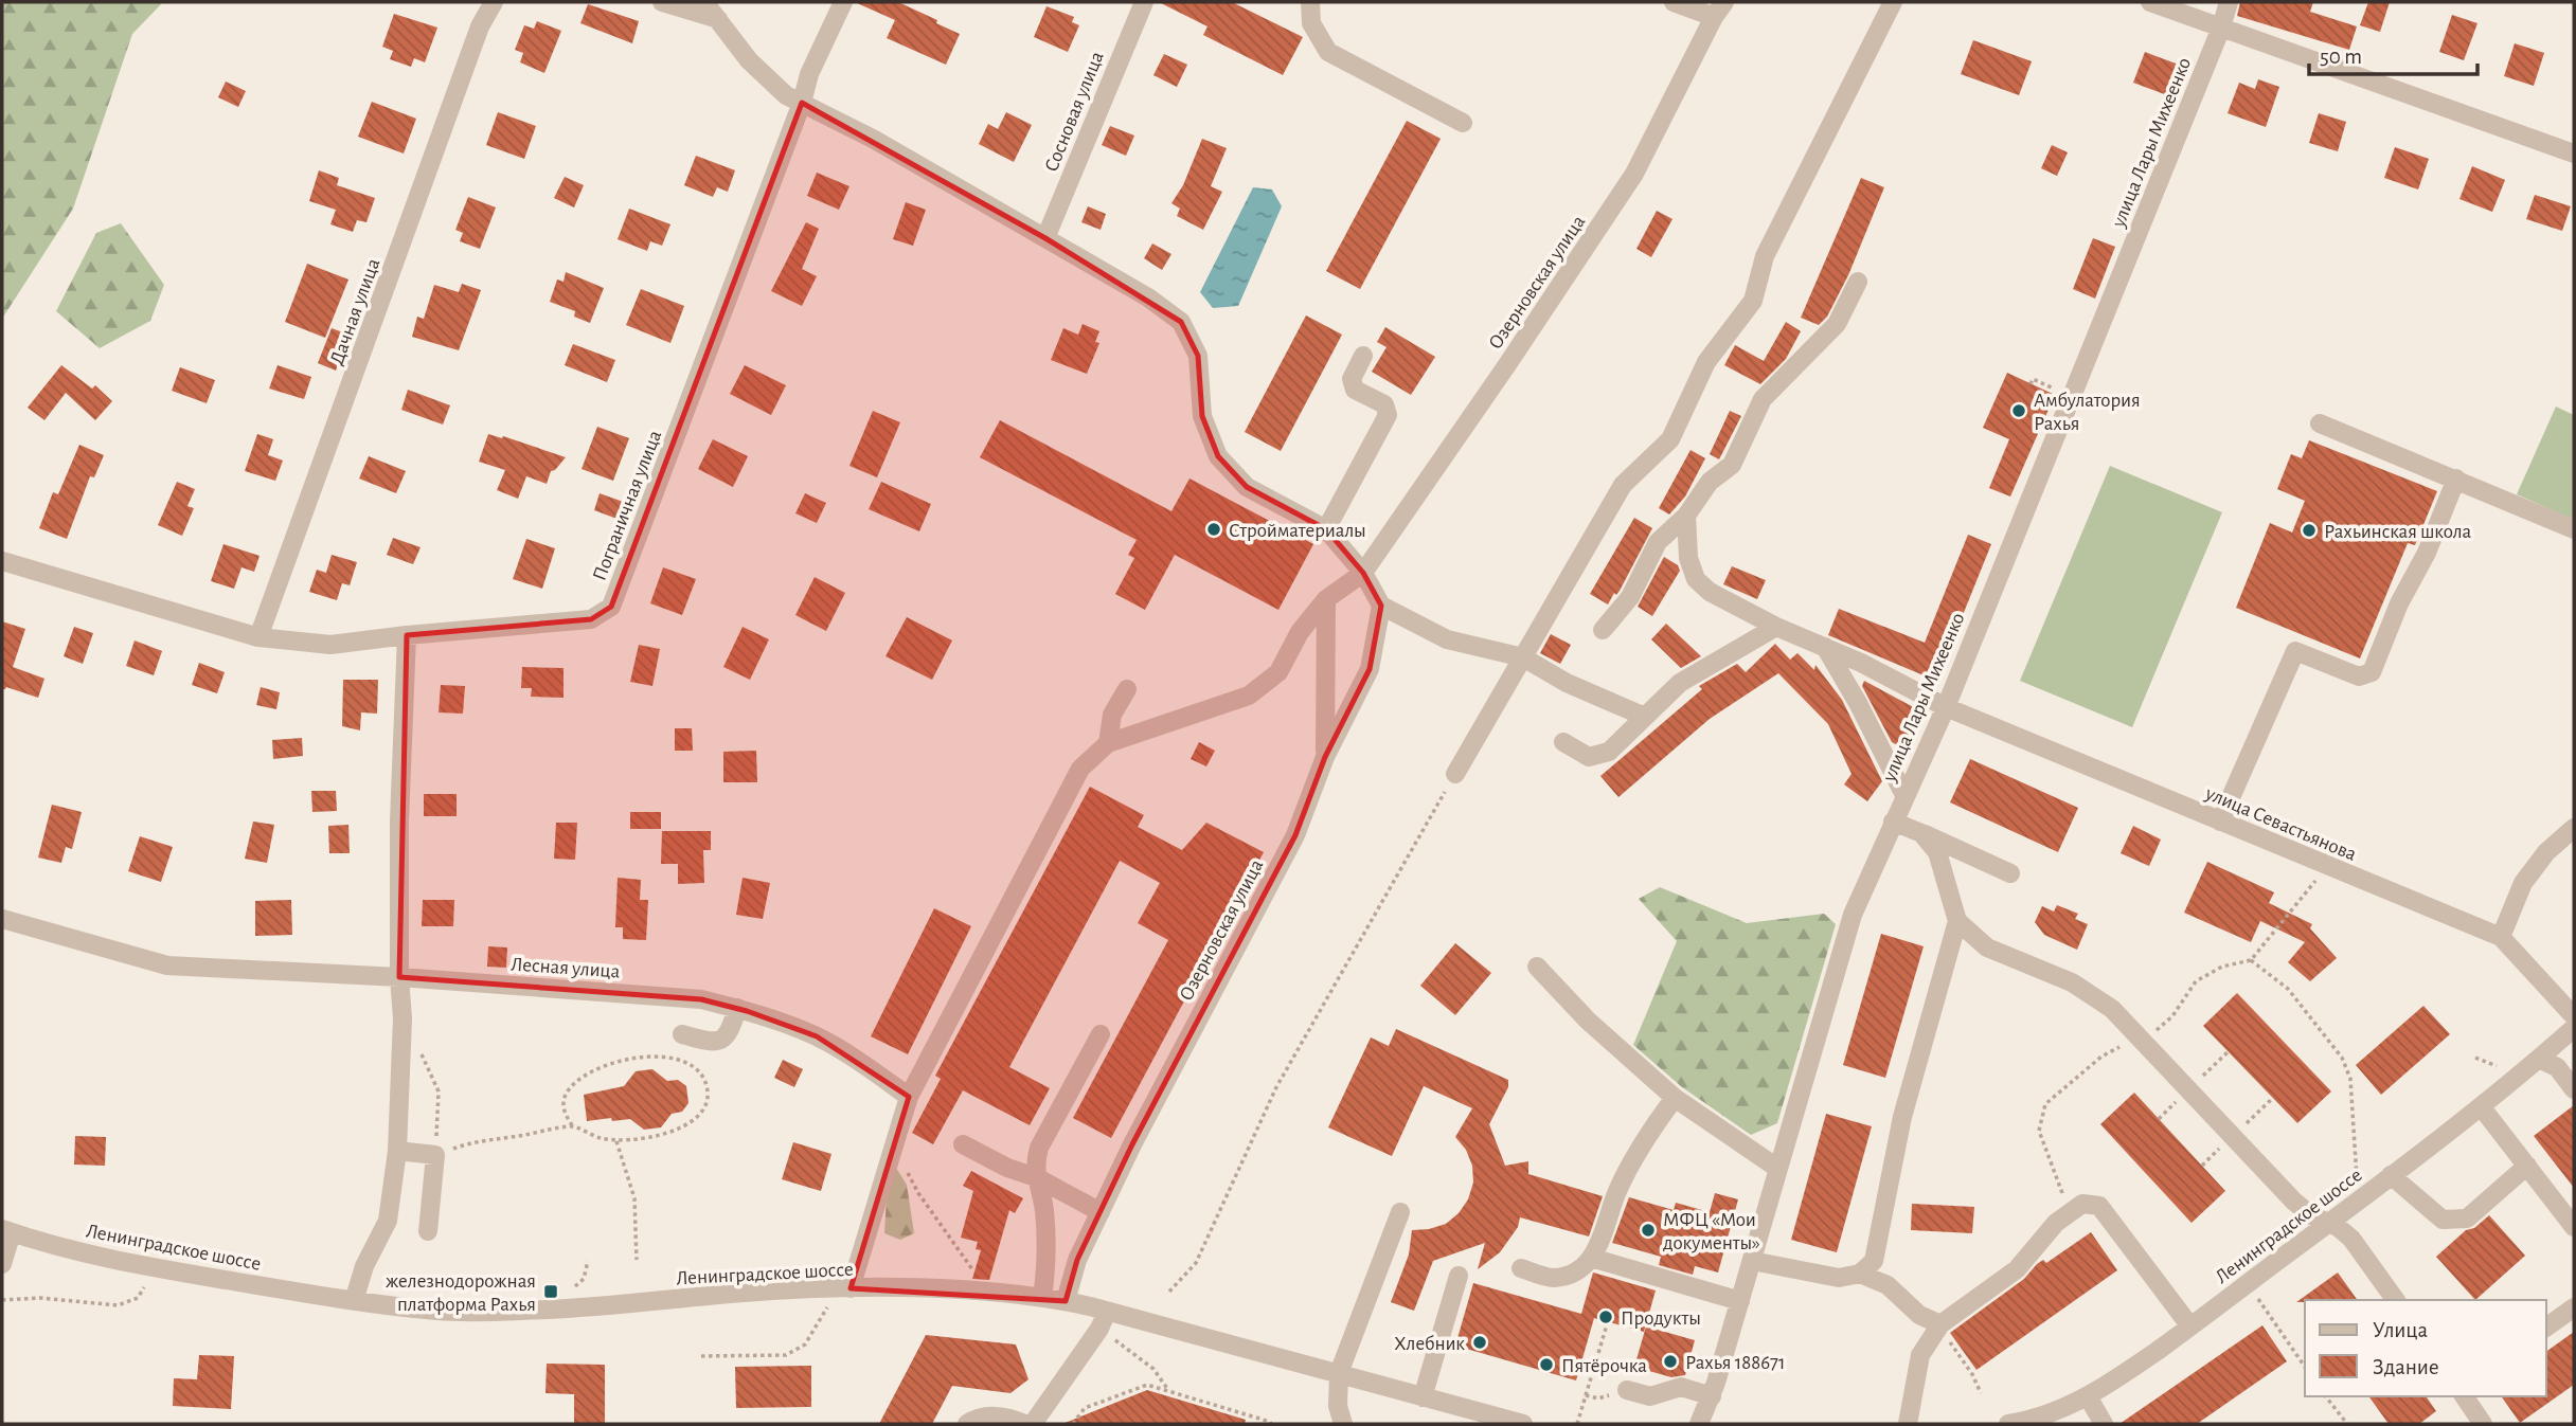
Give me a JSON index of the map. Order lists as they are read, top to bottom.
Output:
{
  "streets": {
    "street": [
      "Сосновая улица",
      "улица Лары Михеенко",
      "Озерновская улица",
      "Дачная улица",
      "Пограничная улица",
      "улица Севастьянова",
      "Лесная улица",
      "Ленинградское шоссе"
    ]
  },
  "crossings": [
    ["улица Лары Михеенко", "улица Севастьянова"],
    ["Озерновская улица", "Лесная улица"],
    ["Озерновская улица", "Ленинградское шоссе"],
    ["Дачная улица", "Пограничная улица"]
  ],
  "places": {
    "other": [
      "Амбулатория Рахья",
      "Стройматериалы",
      "Рахьинская школа",
      "МФЦ «Мои документы»",
      "Продукты",
      "Хлебник",
      "Рахья 188671",
      "Пятёрочка"
    ],
    "transit": ["железнодорожная платформа Рахья"]
  },
  "legend": ["Улица", "Здание"],
  "scale_bar": "50 m"
}
